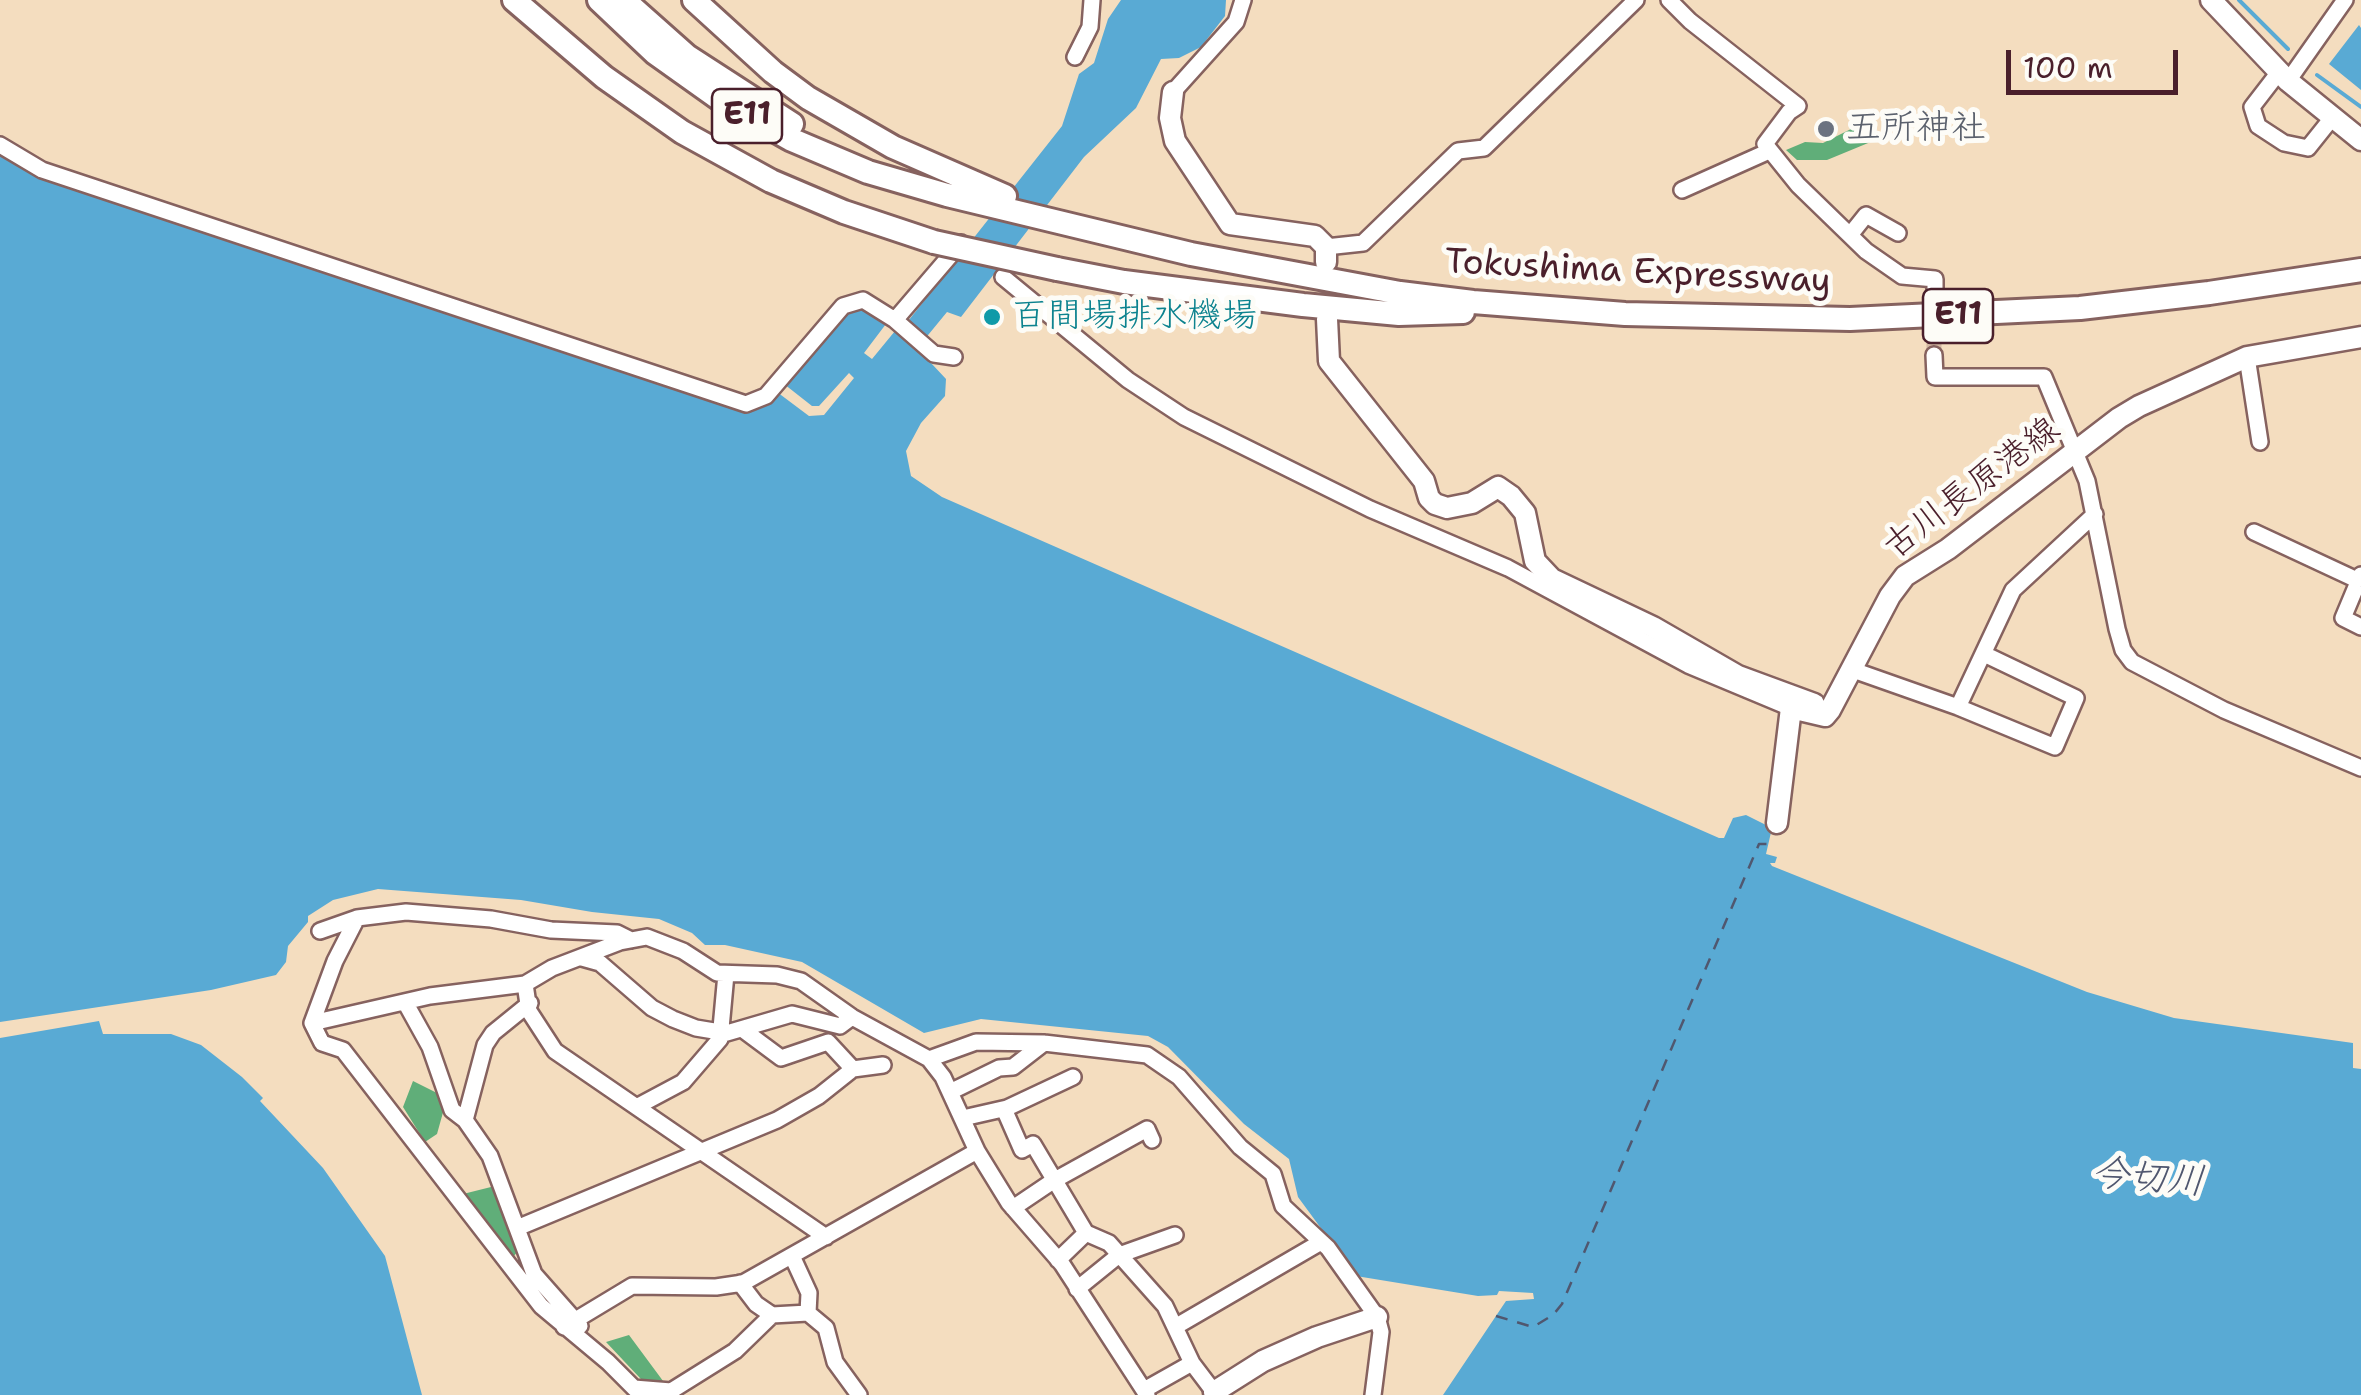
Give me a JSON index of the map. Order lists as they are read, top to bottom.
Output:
{
  "streets": {
    "highway": ["E11", "Tokushima Expressway"],
    "main road": ["古川長原港線"]
  },
  "water": ["今切川"],
  "places": ["五所神社", "百間場排水機場"],
  "scale_bar": "100 m"
}
